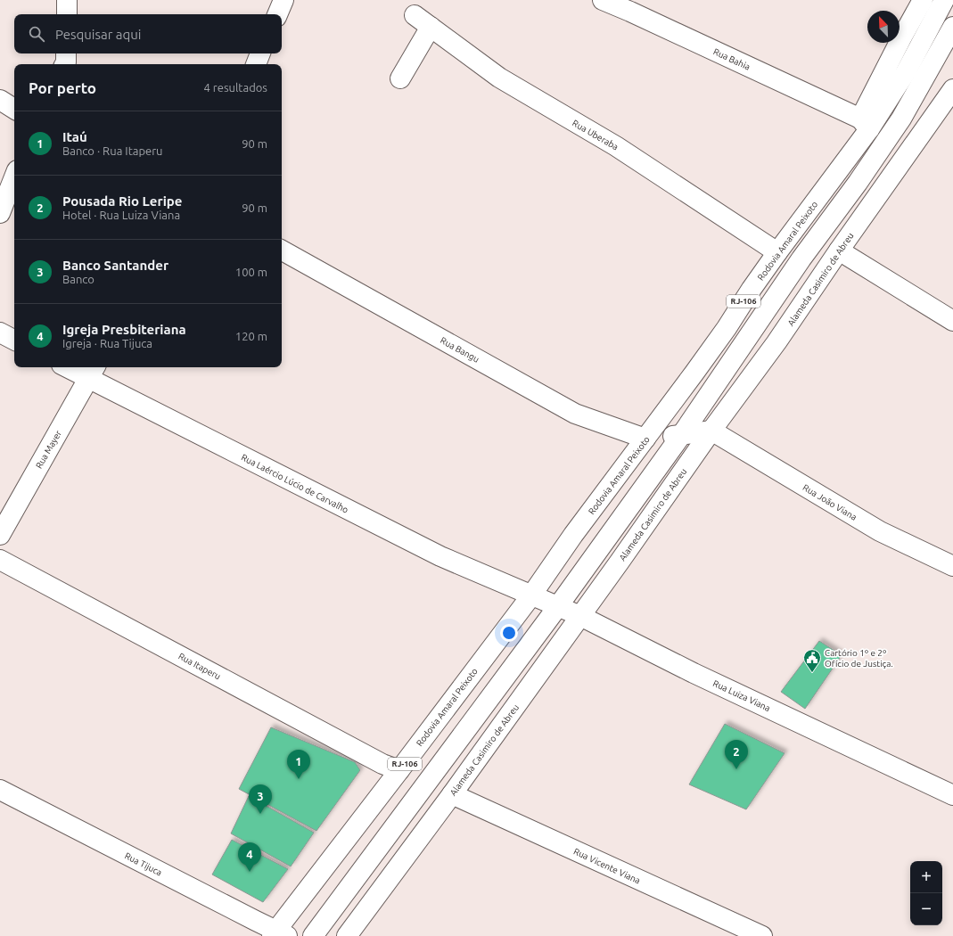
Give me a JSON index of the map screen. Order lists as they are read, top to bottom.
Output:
{
  "streets": {
    "main road": [
      "Rua Bahia",
      "Rua Uberaba",
      "Rodovia Amaral Peixoto",
      "Alameda Casimiro de Abreu",
      "RJ-106",
      "Rua Bangu",
      "Rua Mayer",
      "Rua Laércio Lúcio de Carvalho",
      "Rua João Viana",
      "Rua Itaperu",
      "Rua Luiza Viana",
      "Rua Tijuca",
      "Rua Vicente Viana"
    ]
  },
  "crossings": [
    ["Rua Bahia", "Rodovia Amaral Peixoto"],
    ["Rua Uberaba", "Rodovia Amaral Peixoto"],
    ["Rodovia Amaral Peixoto", "Rua Bangu"],
    ["Rodovia Amaral Peixoto", "Rua Laércio Lúcio de Carvalho"],
    ["Rodovia Amaral Peixoto", "Rua Itaperu"],
    ["Rodovia Amaral Peixoto", "Rua Luiza Viana"],
    ["Rodovia Amaral Peixoto", "Rua Tijuca"],
    ["Alameda Casimiro de Abreu", "Rua João Viana"],
    ["Alameda Casimiro de Abreu", "Rua Luiza Viana"],
    ["Alameda Casimiro de Abreu", "Rua Vicente Viana"],
    ["RJ-106", "Rua Luiza Viana"],
    ["Rua Mayer", "Rua Laércio Lúcio de Carvalho"],
    ["Rua Laércio Lúcio de Carvalho", "Rua Luiza Viana"]
  ],
  "places": {
    "public building": ["Cartório 1º e 2º Ofício de Justiça."]
  },
  "north": "top left",
  "page": {
    "search": "Pesquisar aqui",
    "heading": ["Por perto", "4 resultados"],
    "list": [
      {
        "mark": "1",
        "name": "Itaú",
        "note": "Banco · Rua Itaperu",
        "value": "90 m"
      },
      {
        "mark": "2",
        "name": "Pousada Rio Leripe",
        "note": "Hotel · Rua Luiza Viana",
        "value": "90 m"
      },
      {
        "mark": "3",
        "name": "Banco Santander",
        "note": "Banco",
        "value": "100 m"
      },
      {
        "mark": "4",
        "name": "Igreja Presbiteriana",
        "note": "Igreja · Rua Tijuca",
        "value": "120 m"
      }
    ],
    "pins": [
      "2",
      "1",
      "3",
      "4"
    ],
    "map_buttons": ["+", "−"]
  }
}
